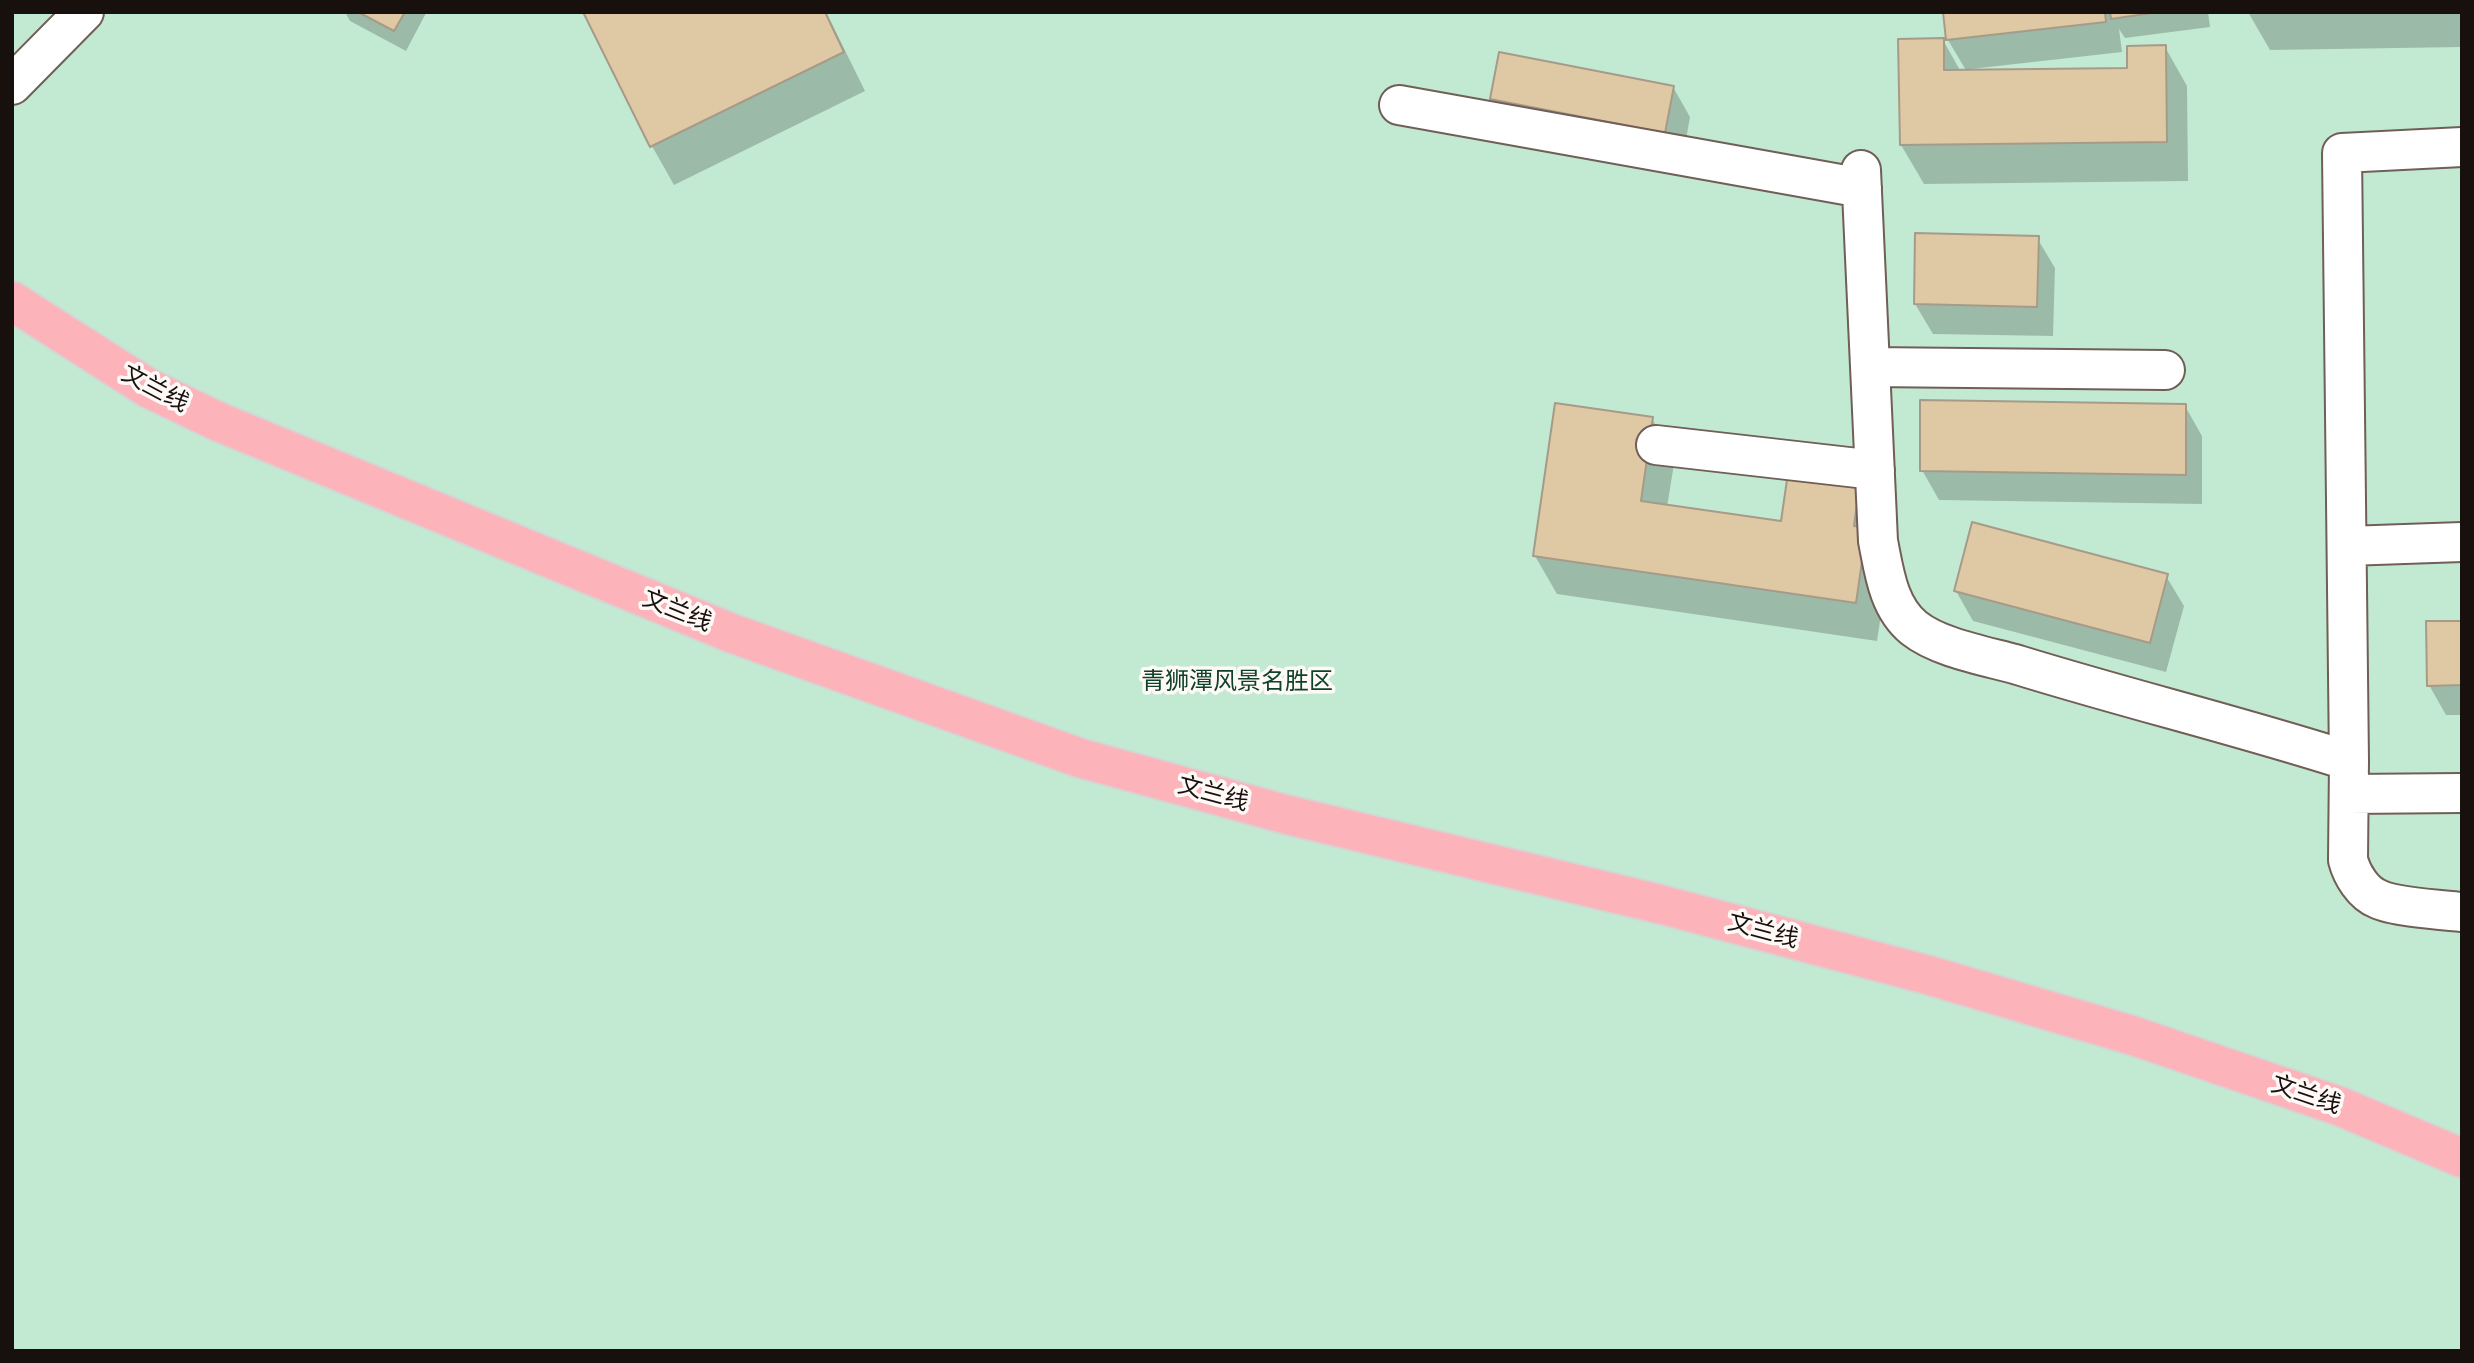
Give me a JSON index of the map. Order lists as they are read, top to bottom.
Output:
{
  "streets": {
    "main road": ["文兰线"]
  },
  "parks": ["青狮潭风景名胜区"]
}
